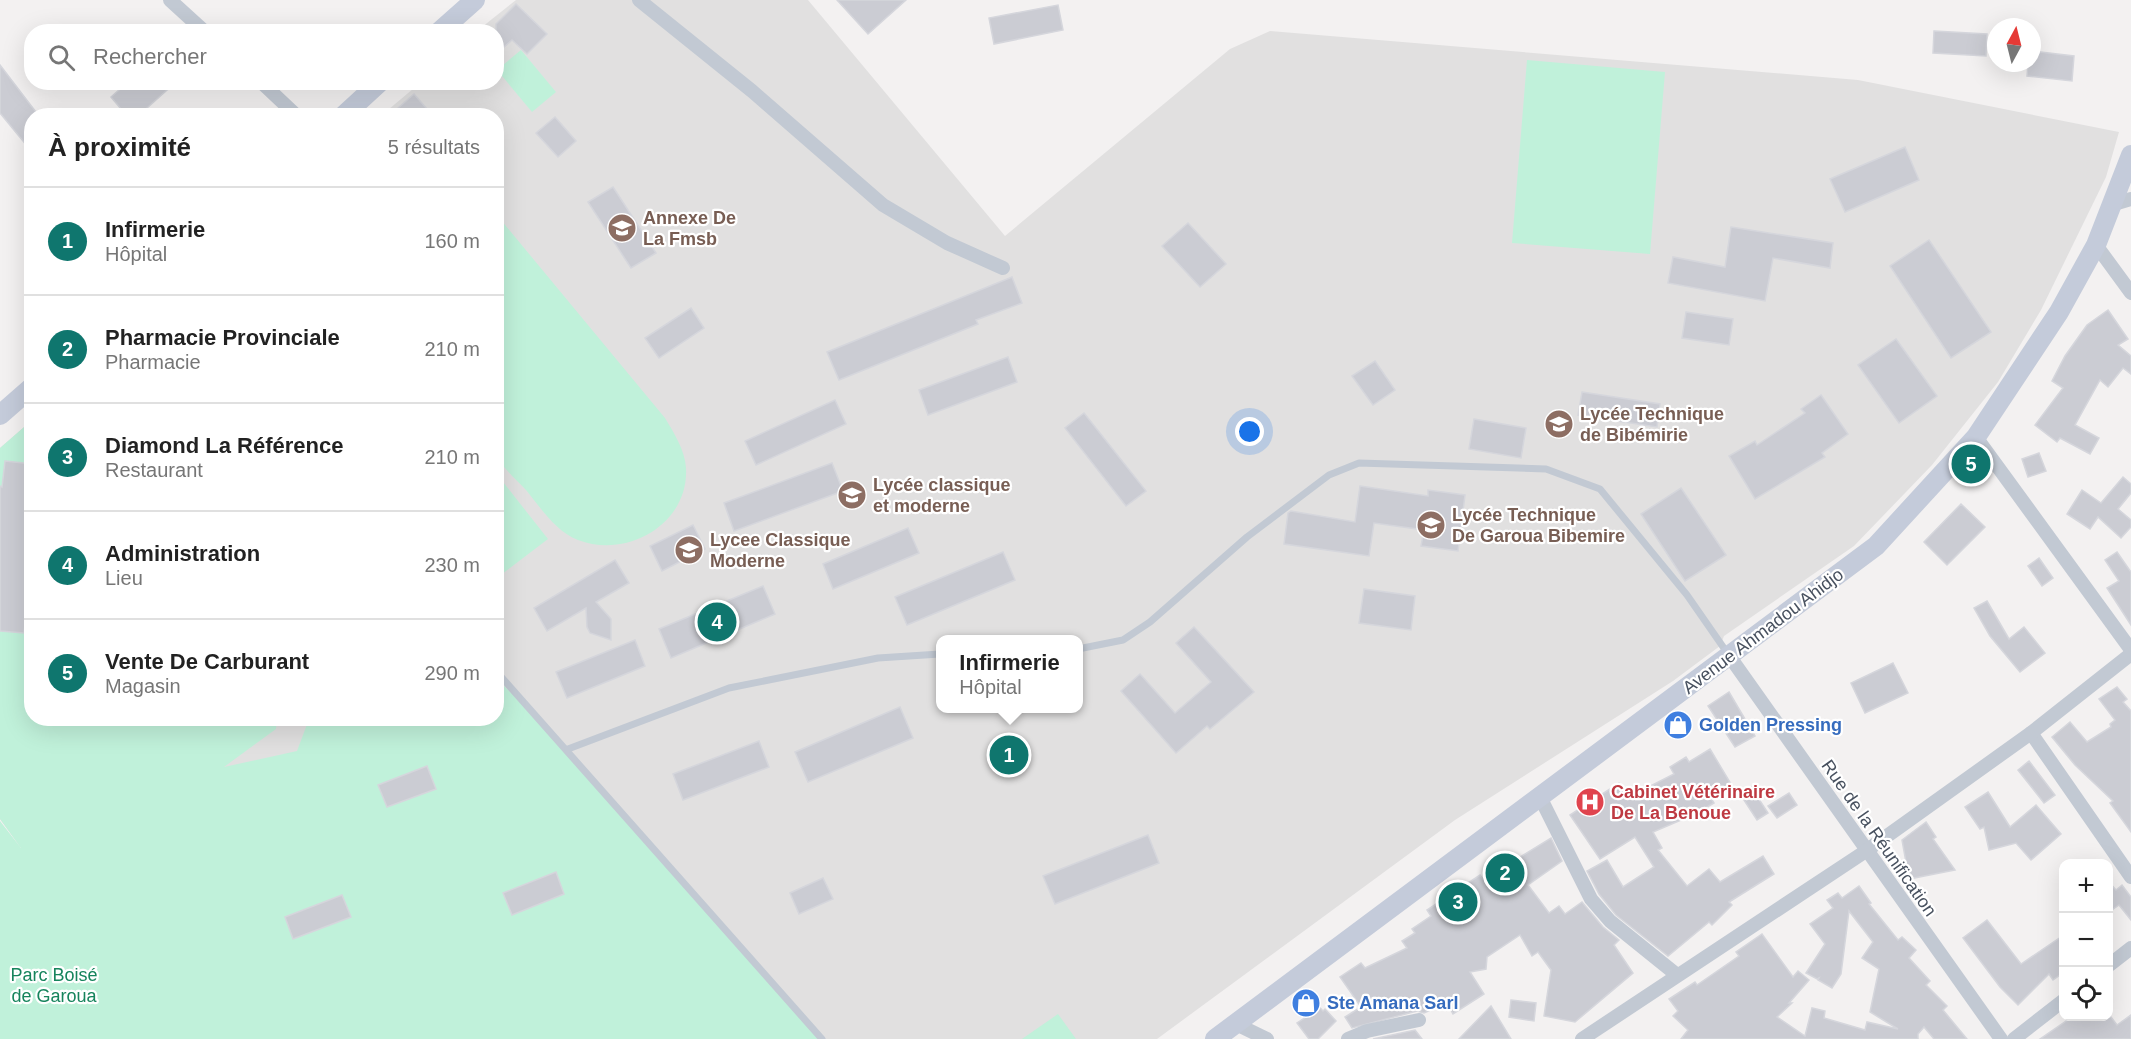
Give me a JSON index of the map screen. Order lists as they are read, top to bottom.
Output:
{
  "streets": {
    "main road": ["Avenue Ahmadou Ahidjo"],
    "street": ["Rue de la Réunification"]
  },
  "crossings": [
    ["Avenue Ahmadou Ahidjo", "Rue de la Réunification"]
  ],
  "parks": ["Parc Boisé de Garoua"],
  "places": {
    "school or university": [
      "Annexe De La Fmsb",
      "Lycée Technique de Bibémirie",
      "Lycée classique et moderne",
      "Lycée Technique De Garoua Bibemire",
      "Lycee Classique Moderne"
    ],
    "shop": ["Golden Pressing", "Ste Amana Sarl"],
    "hospital": ["Cabinet Vétérinaire De La Benoue"]
  },
  "north": "top",
  "page": {
    "search": "Rechercher",
    "heading": ["À proximité", "5 résultats"],
    "list": [
      {
        "mark": "1",
        "name": "Infirmerie",
        "note": "Hôpital",
        "value": "160 m"
      },
      {
        "mark": "2",
        "name": "Pharmacie Provinciale",
        "note": "Pharmacie",
        "value": "210 m"
      },
      {
        "mark": "3",
        "name": "Diamond La Référence",
        "note": "Restaurant",
        "value": "210 m"
      },
      {
        "mark": "4",
        "name": "Administration",
        "note": "Lieu",
        "value": "230 m"
      },
      {
        "mark": "5",
        "name": "Vente De Carburant",
        "note": "Magasin",
        "value": "290 m"
      }
    ],
    "pins": [
      "5",
      "4",
      "1",
      "2",
      "3"
    ],
    "popup": ["Infirmerie", "Hôpital"],
    "map_buttons": ["+", "−"]
  }
}
